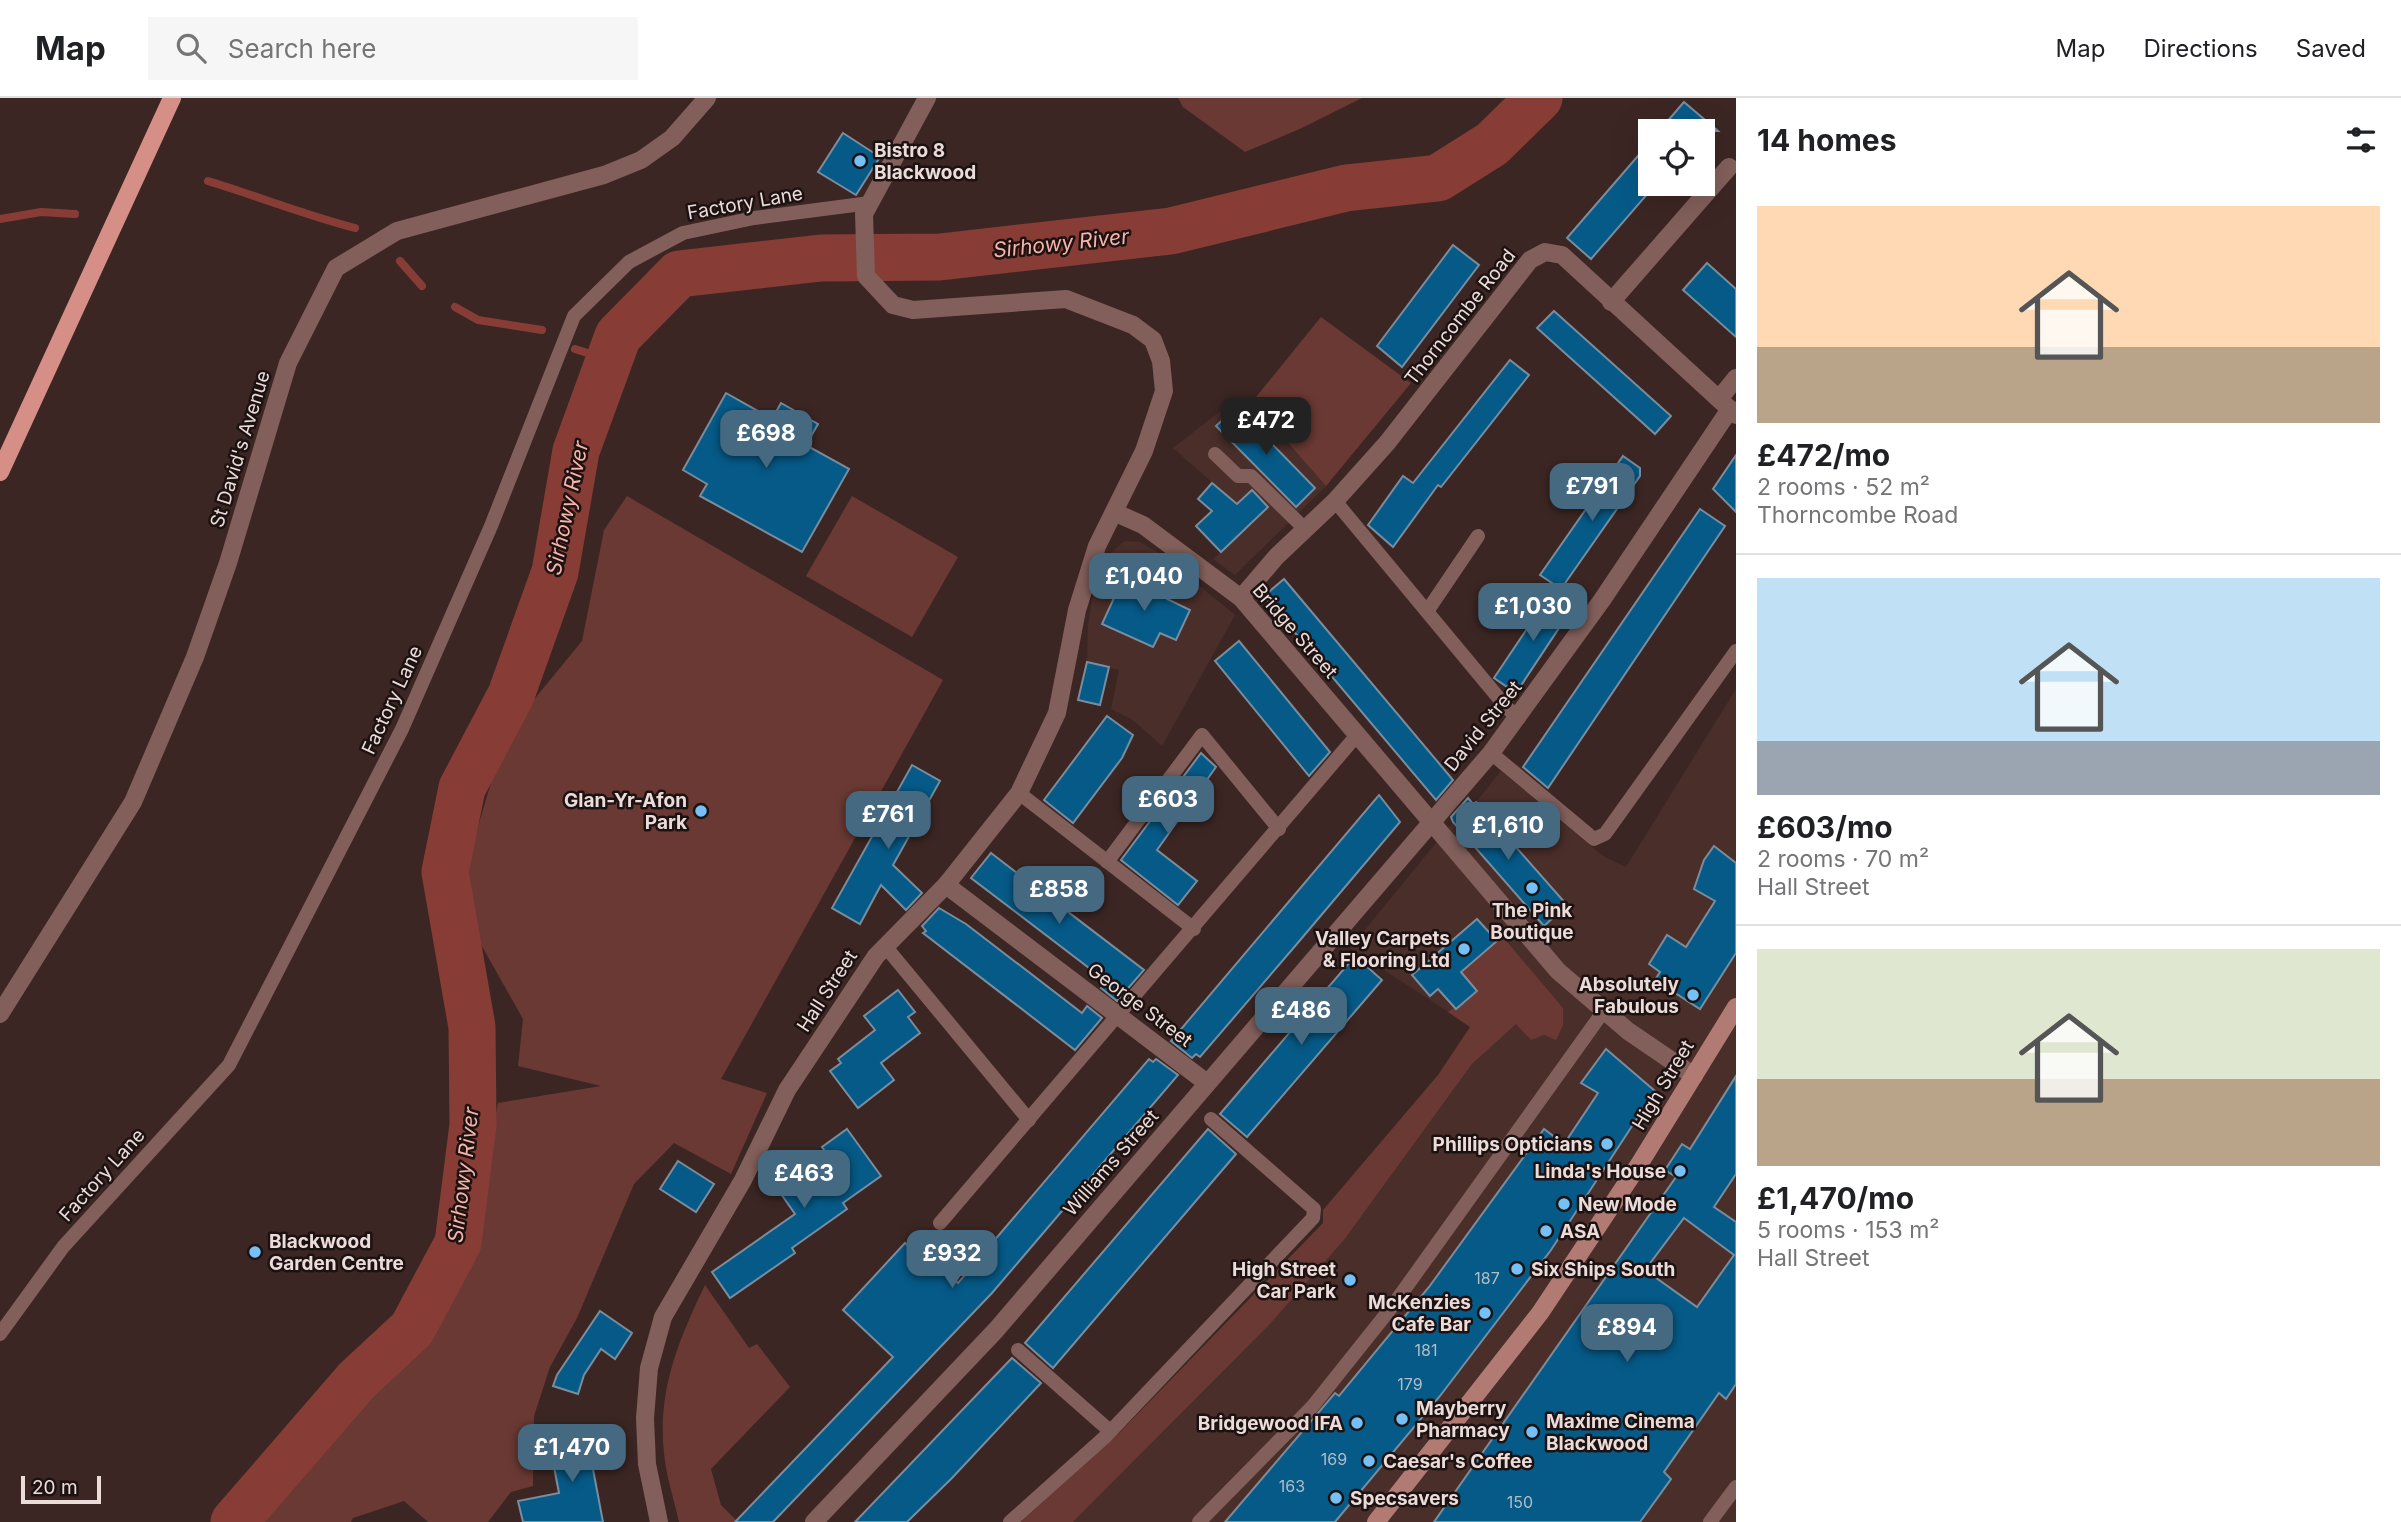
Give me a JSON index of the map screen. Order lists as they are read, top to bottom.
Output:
{
  "streets": {
    "main road": ["High Street"],
    "street": [
      "Thorncombe Road",
      "St David's Avenue",
      "Bridge Street",
      "David Street",
      "Hall Street",
      "George Street",
      "Williams Street"
    ],
    "lane": ["Factory Lane"]
  },
  "crossings": [
    ["Thorncombe Road", "Bridge Street"],
    ["Thorncombe Road", "David Street"],
    ["Bridge Street", "David Street"],
    ["Bridge Street", "Hall Street"],
    ["Bridge Street", "High Street"],
    ["Bridge Street", "Williams Street"],
    ["David Street", "Williams Street"],
    ["Hall Street", "George Street"],
    ["George Street", "Williams Street"]
  ],
  "water": ["Sirhowy River"],
  "places": [
    "Bistro 8 Blackwood",
    "Glan-Yr-Afon Park",
    "The Pink Boutique",
    "Valley Carpets & Flooring Ltd",
    "Absolutely Fabulous",
    "Phillips Opticians",
    "Linda's House",
    "New Mode",
    "ASA",
    "Blackwood Garden Centre",
    "Six Ships South",
    "High Street Car Park",
    "McKenzies Cafe Bar",
    "Mayberry Pharmacy",
    "Bridgewood IFA",
    "Maxime Cinema Blackwood",
    "Caesar's Coffee",
    "Specsavers"
  ],
  "house_numbers": [
    "187",
    "181",
    "179",
    "169",
    "163",
    "150"
  ],
  "scale_bar": "20 m",
  "page": {
    "header": "Map",
    "search": "Search here",
    "nav": ["Map", "Directions", "Saved"],
    "heading": "14 homes",
    "list": [
      {
        "name": "£472/mo",
        "note": "2 rooms · 52 m² · Thorncombe Road"
      },
      {
        "name": "£603/mo",
        "note": "2 rooms · 70 m² · Hall Street"
      },
      {
        "name": "£1,470/mo",
        "note": "5 rooms · 153 m² · Hall Street"
      }
    ],
    "price": [
      "£472",
      "£698",
      "£791",
      "£1,040",
      "£1,030",
      "£603",
      "£761",
      "£1,610",
      "£858",
      "£486",
      "£463",
      "£932",
      "£894",
      "£1,470"
    ],
    "scale": "20 m"
  }
}
